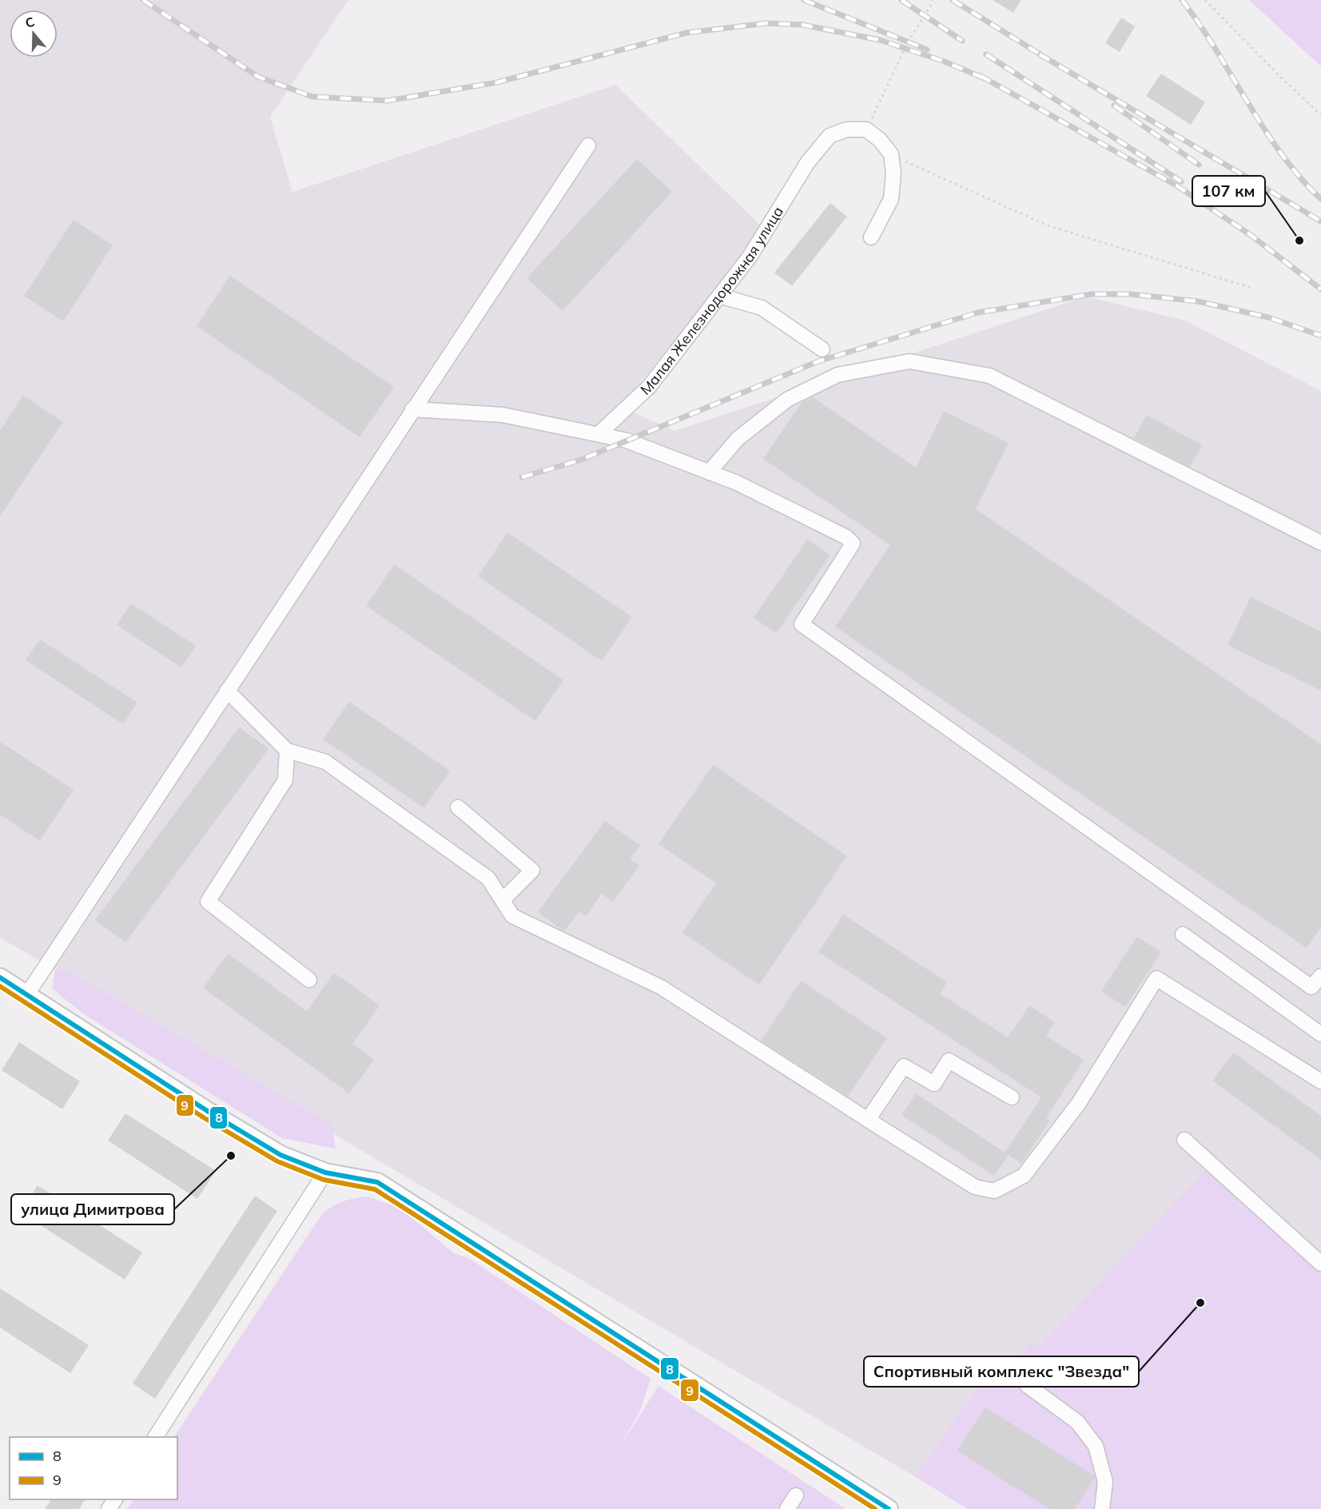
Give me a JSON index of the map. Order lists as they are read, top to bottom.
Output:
{
  "streets": {
    "street": ["Малая Железнодорожная улица"]
  },
  "places": ["107 км", "улица Димитрова", "Спортивный комплекс \"Звезда\""],
  "lines": ["transit line 8", "transit line 9"],
  "legend": ["8", "9"],
  "north": "top"
}
